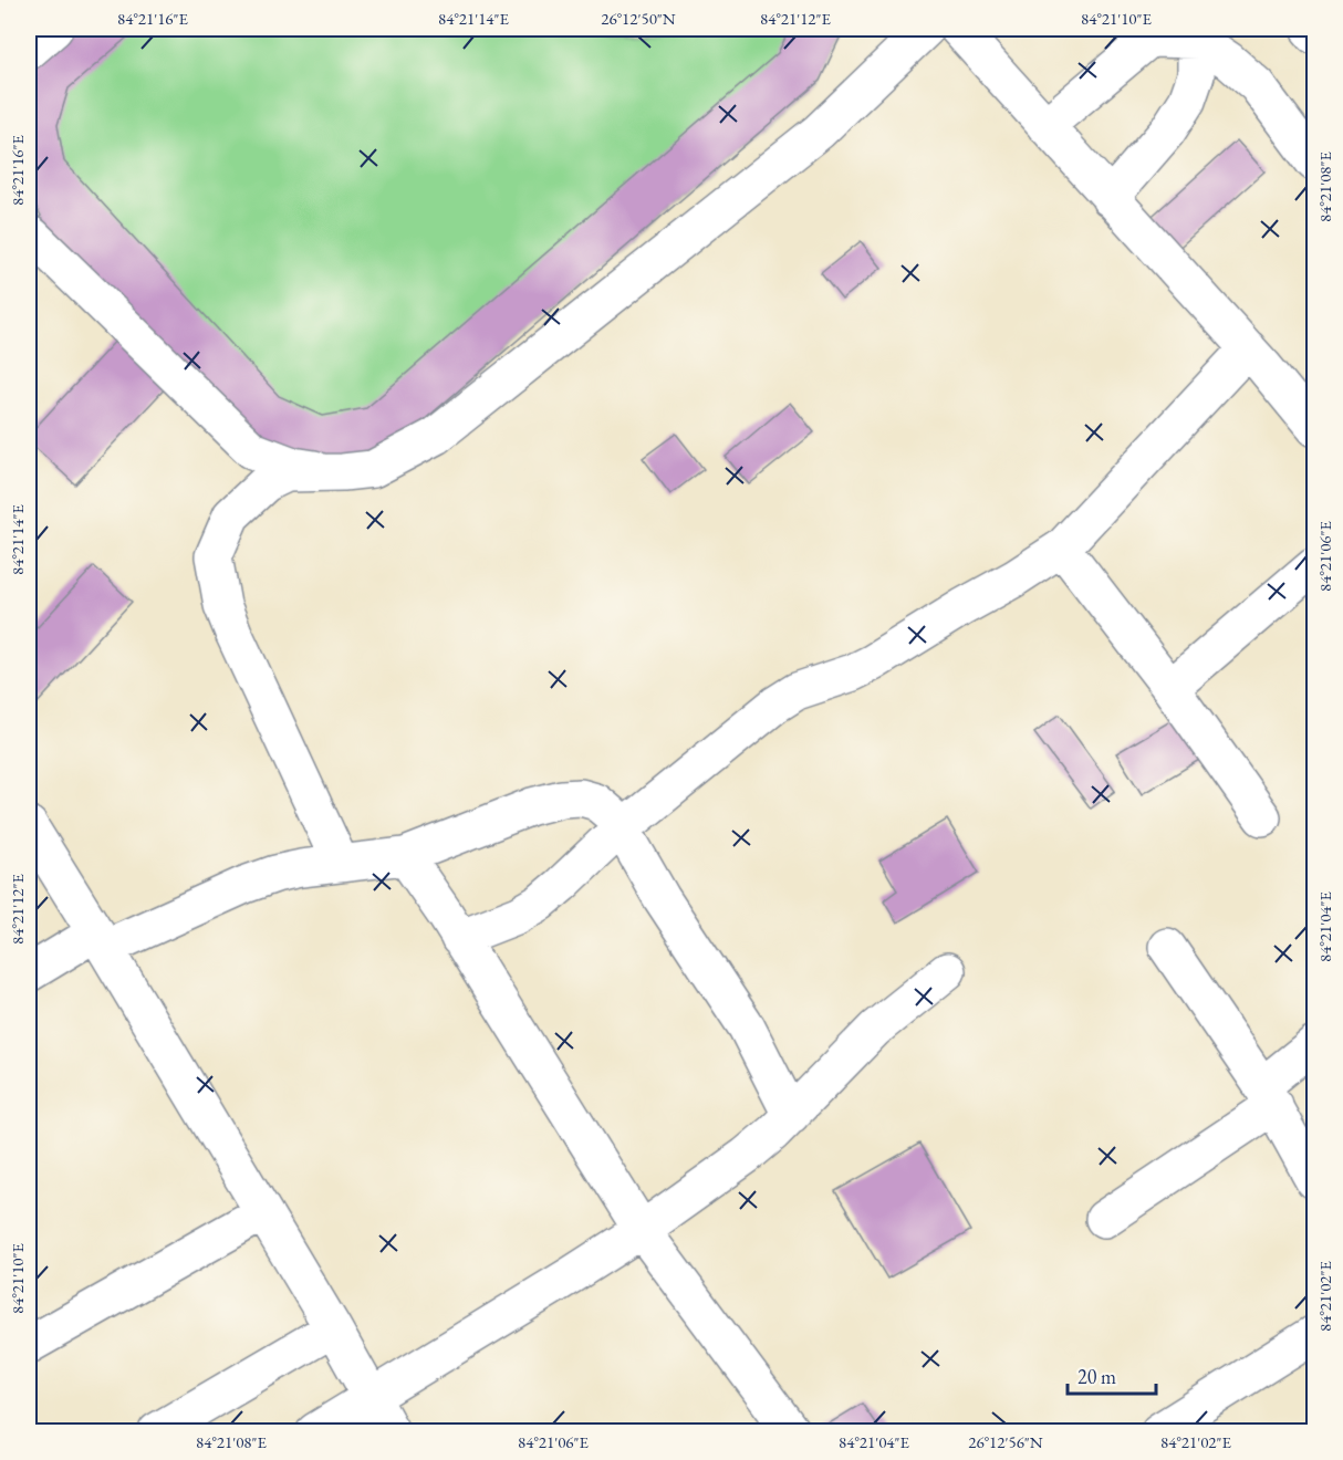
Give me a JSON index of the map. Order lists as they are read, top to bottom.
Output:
{
  "scale_bar": "20 m",
  "coordinates": [
    "84°21'16\"E",
    "84°21'14\"E",
    "26°12'50\"N",
    "84°21'12\"E",
    "84°21'10\"E",
    "84°21'08\"E",
    "84°21'06\"E",
    "84°21'04\"E",
    "84°21'02\"E",
    "26°12'56\"N"
  ]
}
